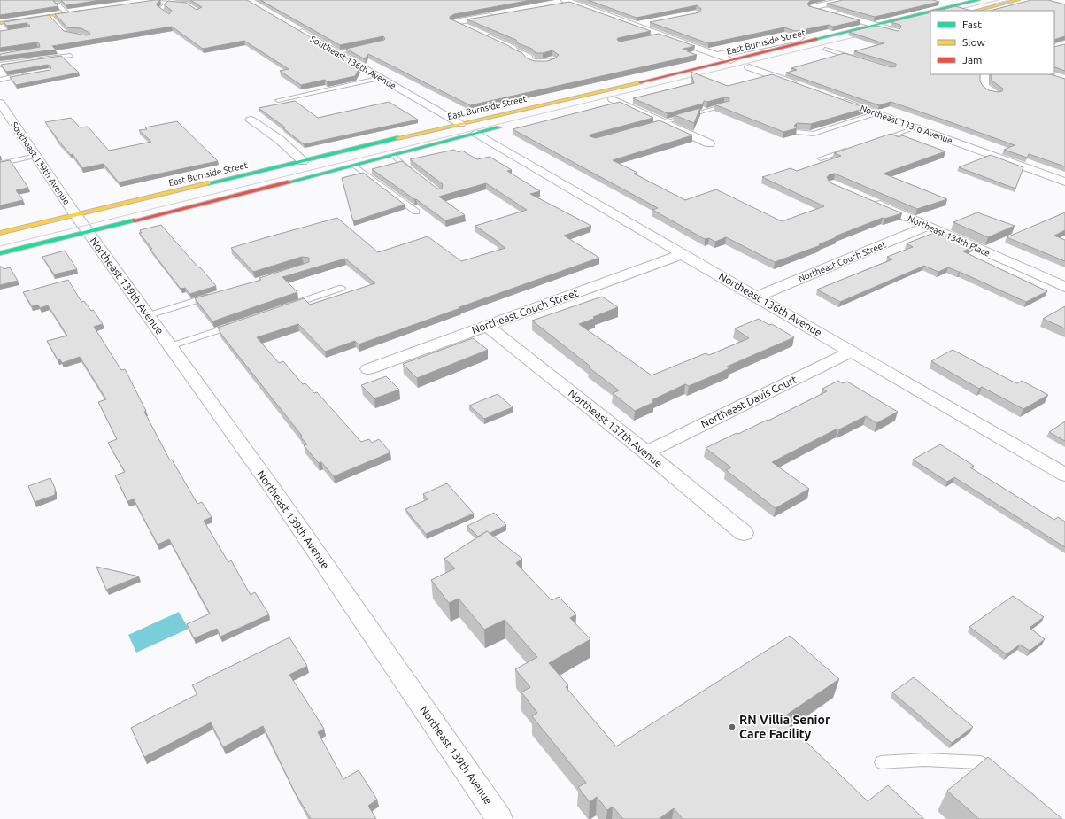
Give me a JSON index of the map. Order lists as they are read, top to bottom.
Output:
{
  "streets": {
    "street": [
      "East Burnside Street",
      "Southeast 136th Avenue",
      "Northeast 133rd Avenue",
      "Southeast 139th Avenue",
      "Northeast 134th Place",
      "Northeast Couch Street",
      "Northeast 139th Avenue",
      "Northeast 136th Avenue",
      "Northeast Davis Court",
      "Northeast 137th Avenue"
    ]
  },
  "crossings": [
    ["East Burnside Street", "Southeast 136th Avenue"],
    ["East Burnside Street", "Southeast 139th Avenue"],
    ["East Burnside Street", "Northeast 139th Avenue"],
    ["East Burnside Street", "Northeast 136th Avenue"],
    ["Southeast 139th Avenue", "Northeast 139th Avenue"],
    ["Northeast 134th Place", "Northeast Couch Street"],
    ["Northeast Couch Street", "Northeast 136th Avenue"],
    ["Northeast Couch Street", "Northeast 137th Avenue"],
    ["Northeast 136th Avenue", "Northeast Davis Court"],
    ["Northeast Davis Court", "Northeast 137th Avenue"]
  ],
  "places": ["RN Villia Senior Care Facility"],
  "legend": ["Fast", "Slow", "Jam"]
}
